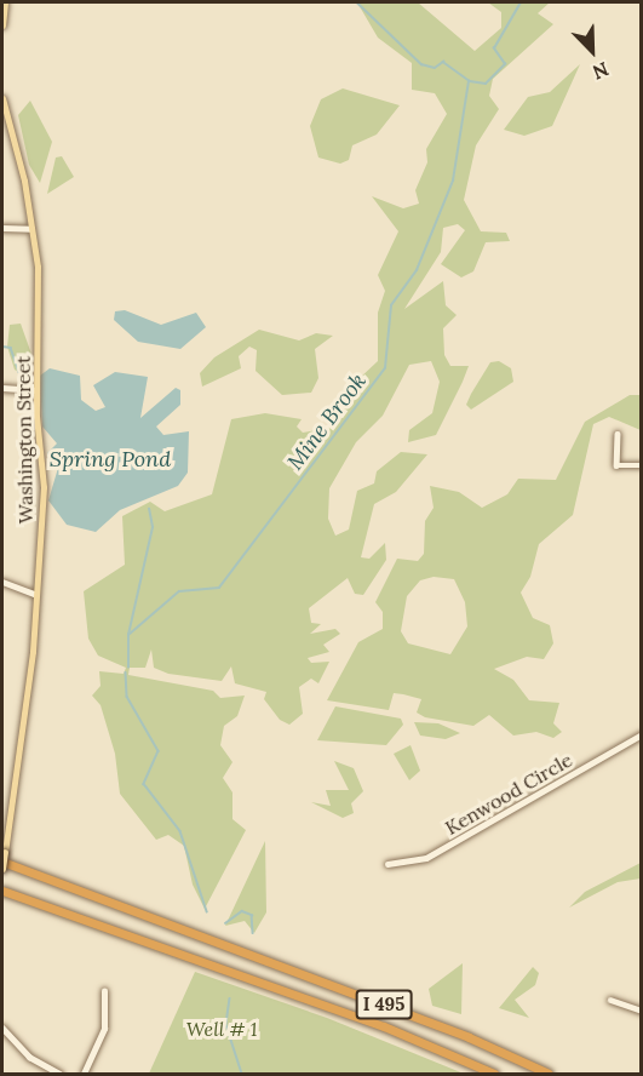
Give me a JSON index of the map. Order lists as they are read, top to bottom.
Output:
{
  "streets": {
    "highway": ["I 495"],
    "main road": ["Washington Street"],
    "street": ["Kenwood Circle"]
  },
  "water": ["Mine Brook", "Spring Pond"],
  "parks": ["Well # 1"],
  "north": "bottom right"
}
